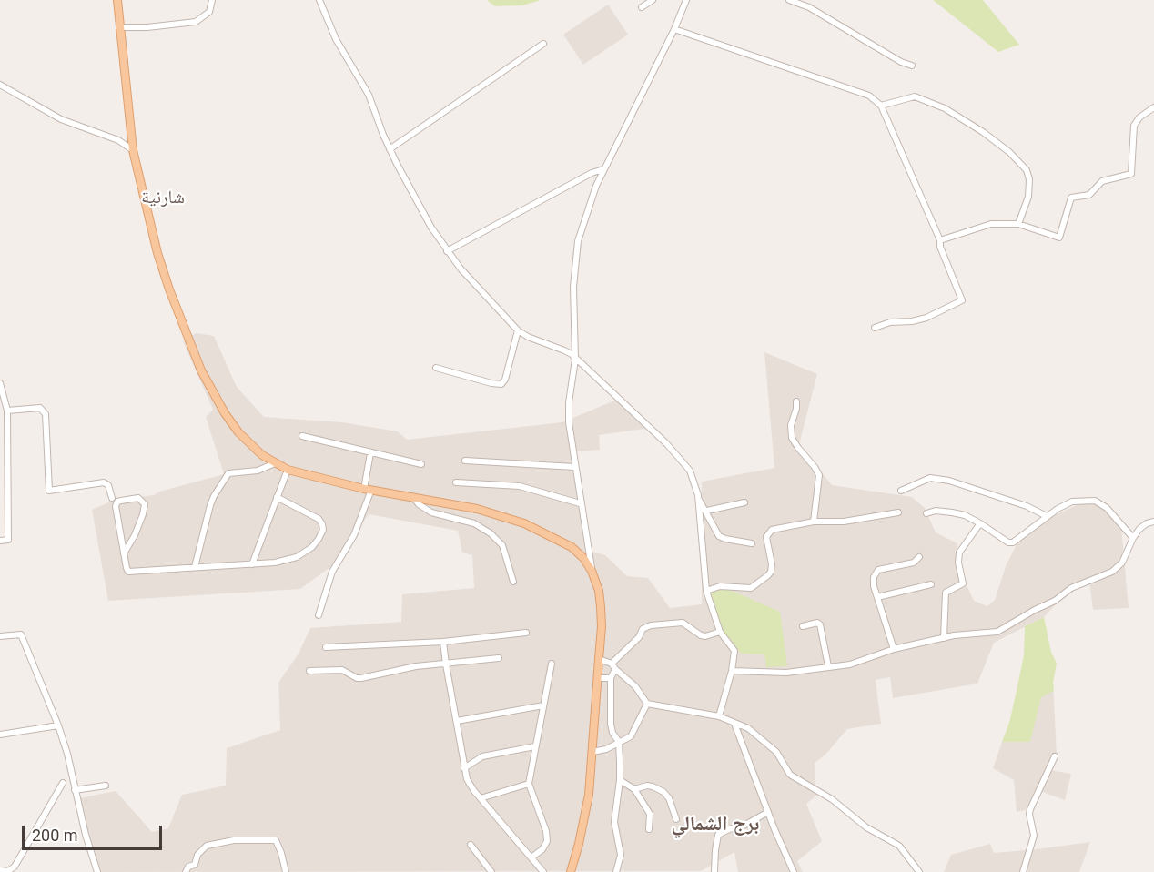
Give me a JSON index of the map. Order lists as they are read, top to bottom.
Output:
{
  "districts": ["شارنية", "برج الشمالي"],
  "scale_bar": "200 m"
}
